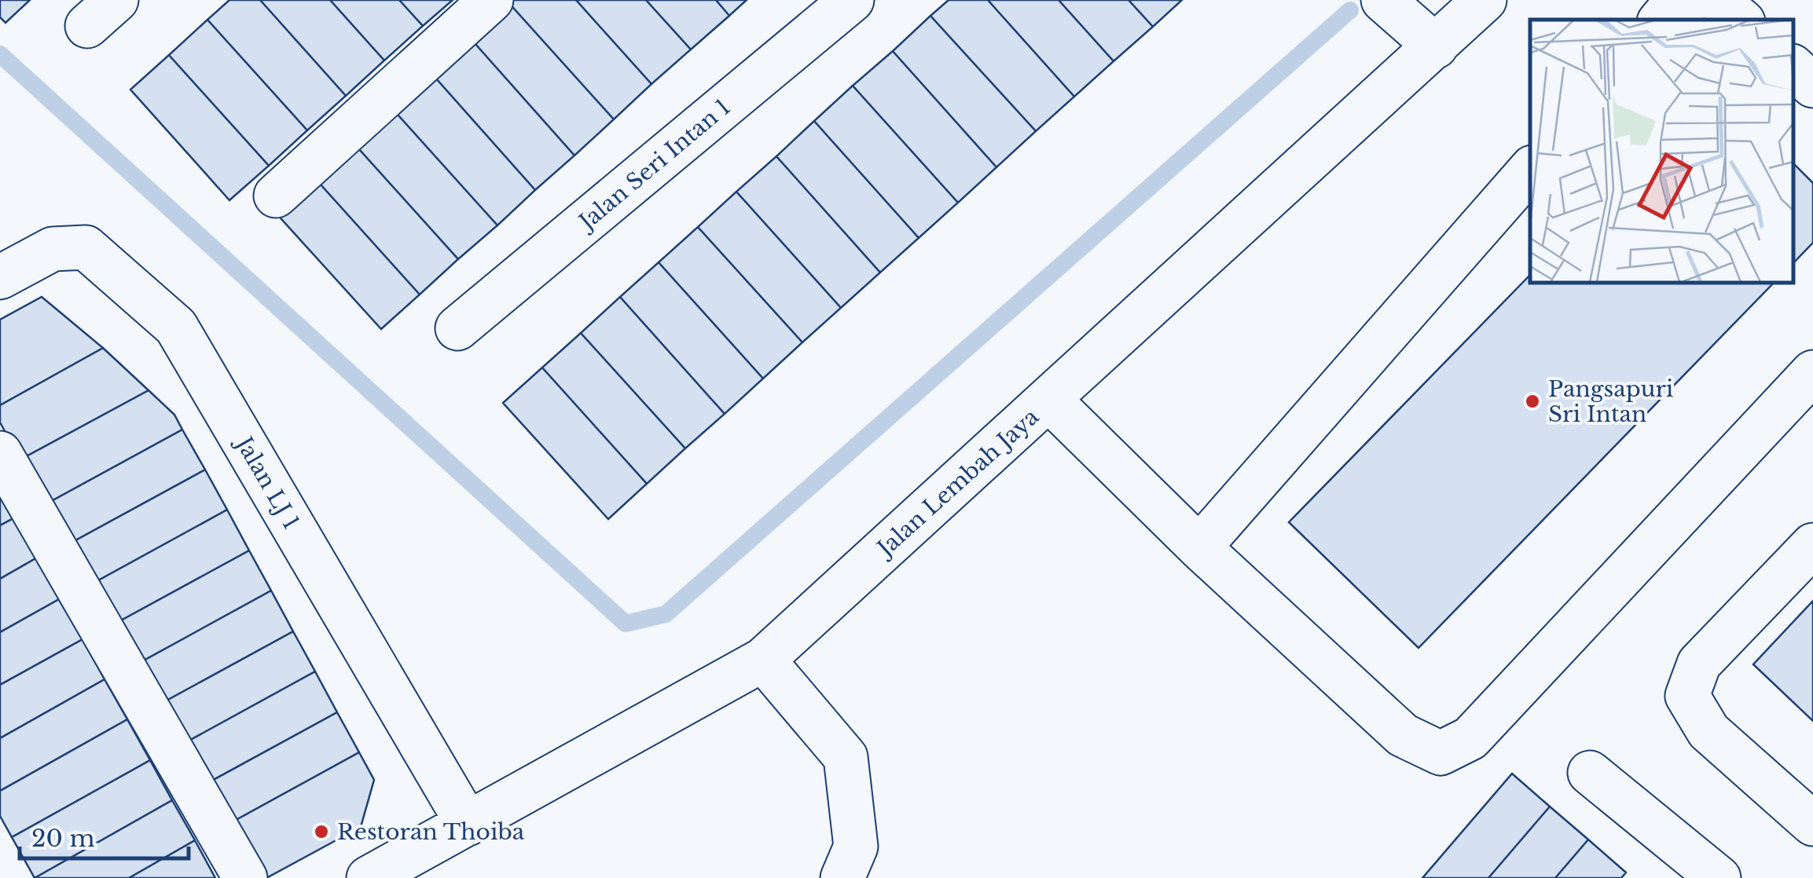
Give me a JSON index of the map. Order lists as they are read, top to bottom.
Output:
{
  "streets": {
    "street": ["Jalan Seri Intan 1", "Jalan Lembah Jaya", "Jalan LJ 1"]
  },
  "crossings": [
    ["Jalan Lembah Jaya", "Jalan LJ 1"]
  ],
  "places": ["Pangsapuri Sri Intan", "Restoran Thoiba"],
  "scale_bar": "20 m"
}
